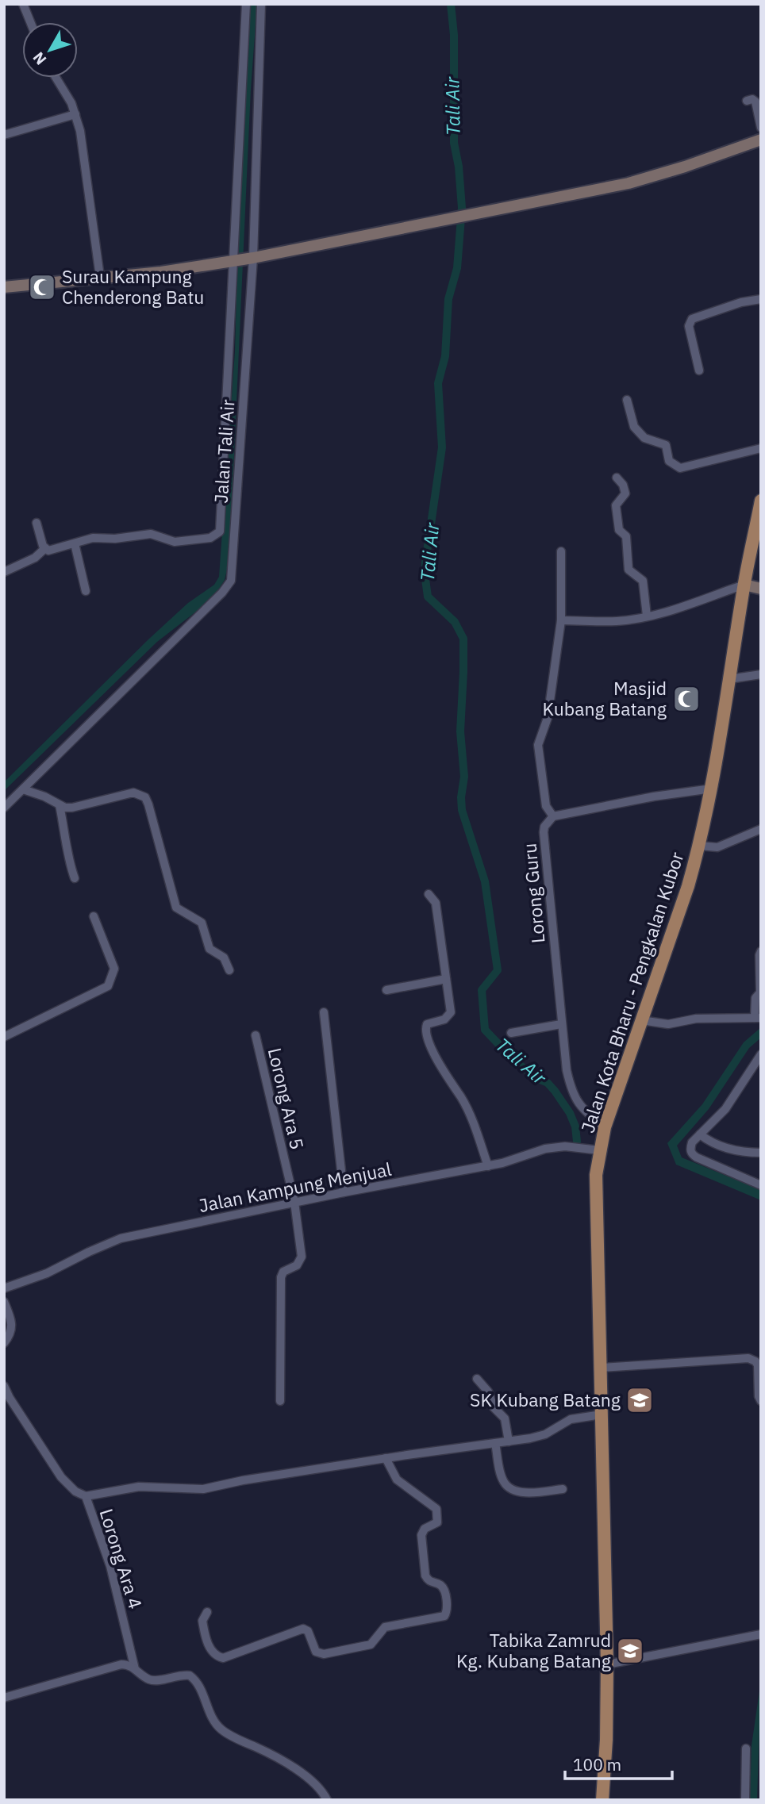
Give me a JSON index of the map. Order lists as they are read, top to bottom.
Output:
{
  "streets": {
    "main road": ["Jalan Kota Bharu - Pengkalan Kubor"],
    "street": [
      "Jalan Tali Air",
      "Lorong Guru",
      "Lorong Ara 5",
      "Jalan Kampung Menjual",
      "Lorong Ara 4"
    ]
  },
  "crossings": [
    ["Lorong Guru", "Jalan Kota Bharu - Pengkalan Kubor"],
    ["Jalan Kota Bharu - Pengkalan Kubor", "Jalan Kampung Menjual"],
    ["Lorong Ara 5", "Jalan Kampung Menjual"]
  ],
  "water": ["Tali Air"],
  "places": {
    "mosque": ["Surau Kampung Chenderong Batu", "Masjid Kubang Batang"],
    "school or university": ["SK Kubang Batang", "Tabika Zamrud Kg. Kubang Batang"]
  },
  "scale_bar": "100 m",
  "north": "bottom left"
}
